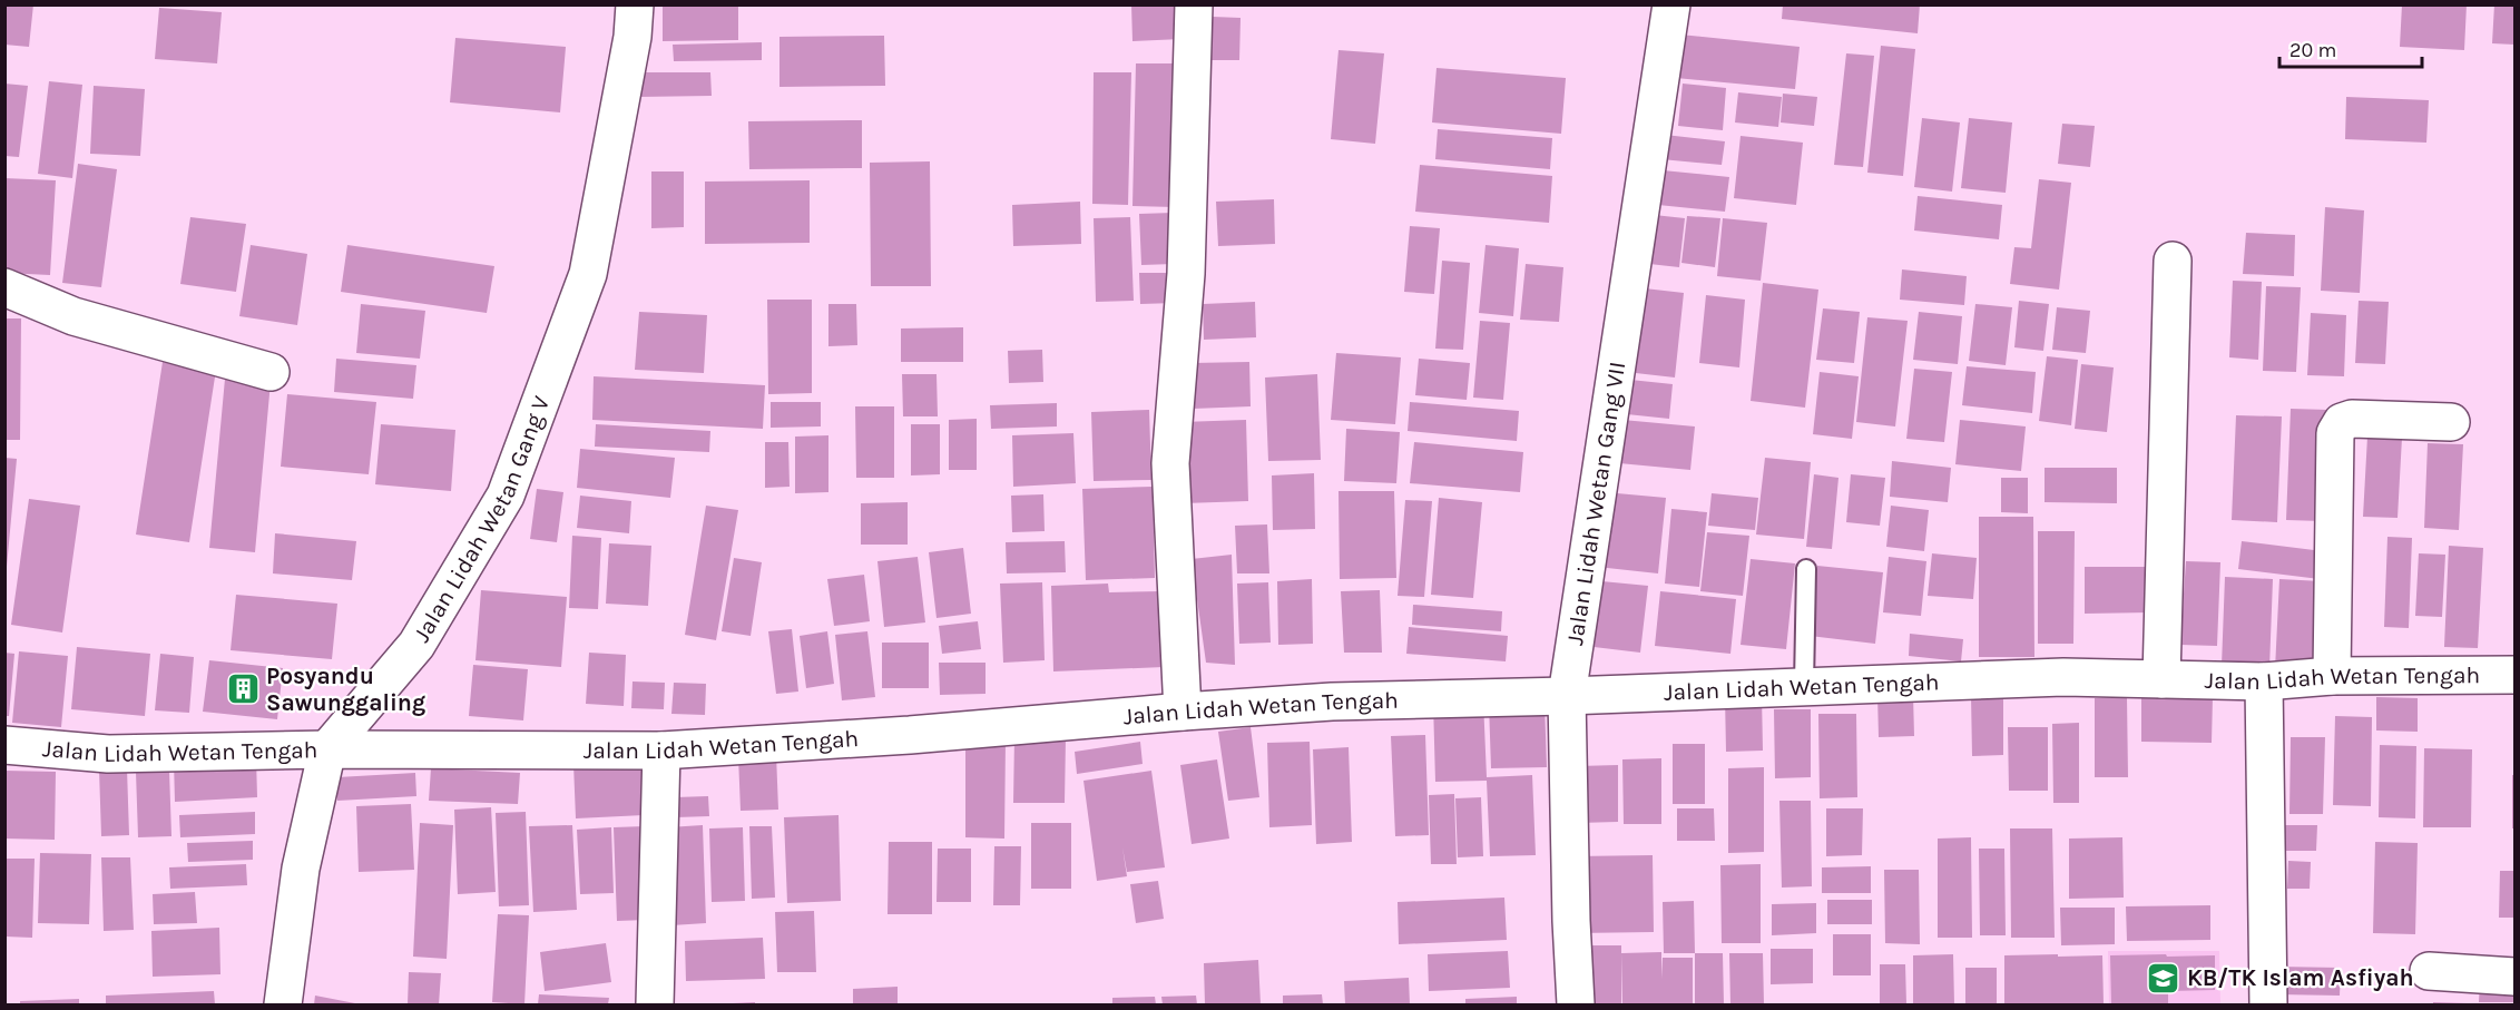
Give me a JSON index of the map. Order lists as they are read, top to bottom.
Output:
{
  "streets": {
    "street": ["Jalan Lidah Wetan Gang VII", "Jalan Lidah Wetan Gang V", "Jalan Lidah Wetan Tengah"]
  },
  "crossings": [
    ["Jalan Lidah Wetan Gang VII", "Jalan Lidah Wetan Tengah"],
    ["Jalan Lidah Wetan Gang V", "Jalan Lidah Wetan Tengah"]
  ],
  "places": {
    "building": ["Posyandu Sawunggaling"],
    "school or university": ["KB/TK Islam Asfiyah"]
  },
  "scale_bar": "20 m"
}
